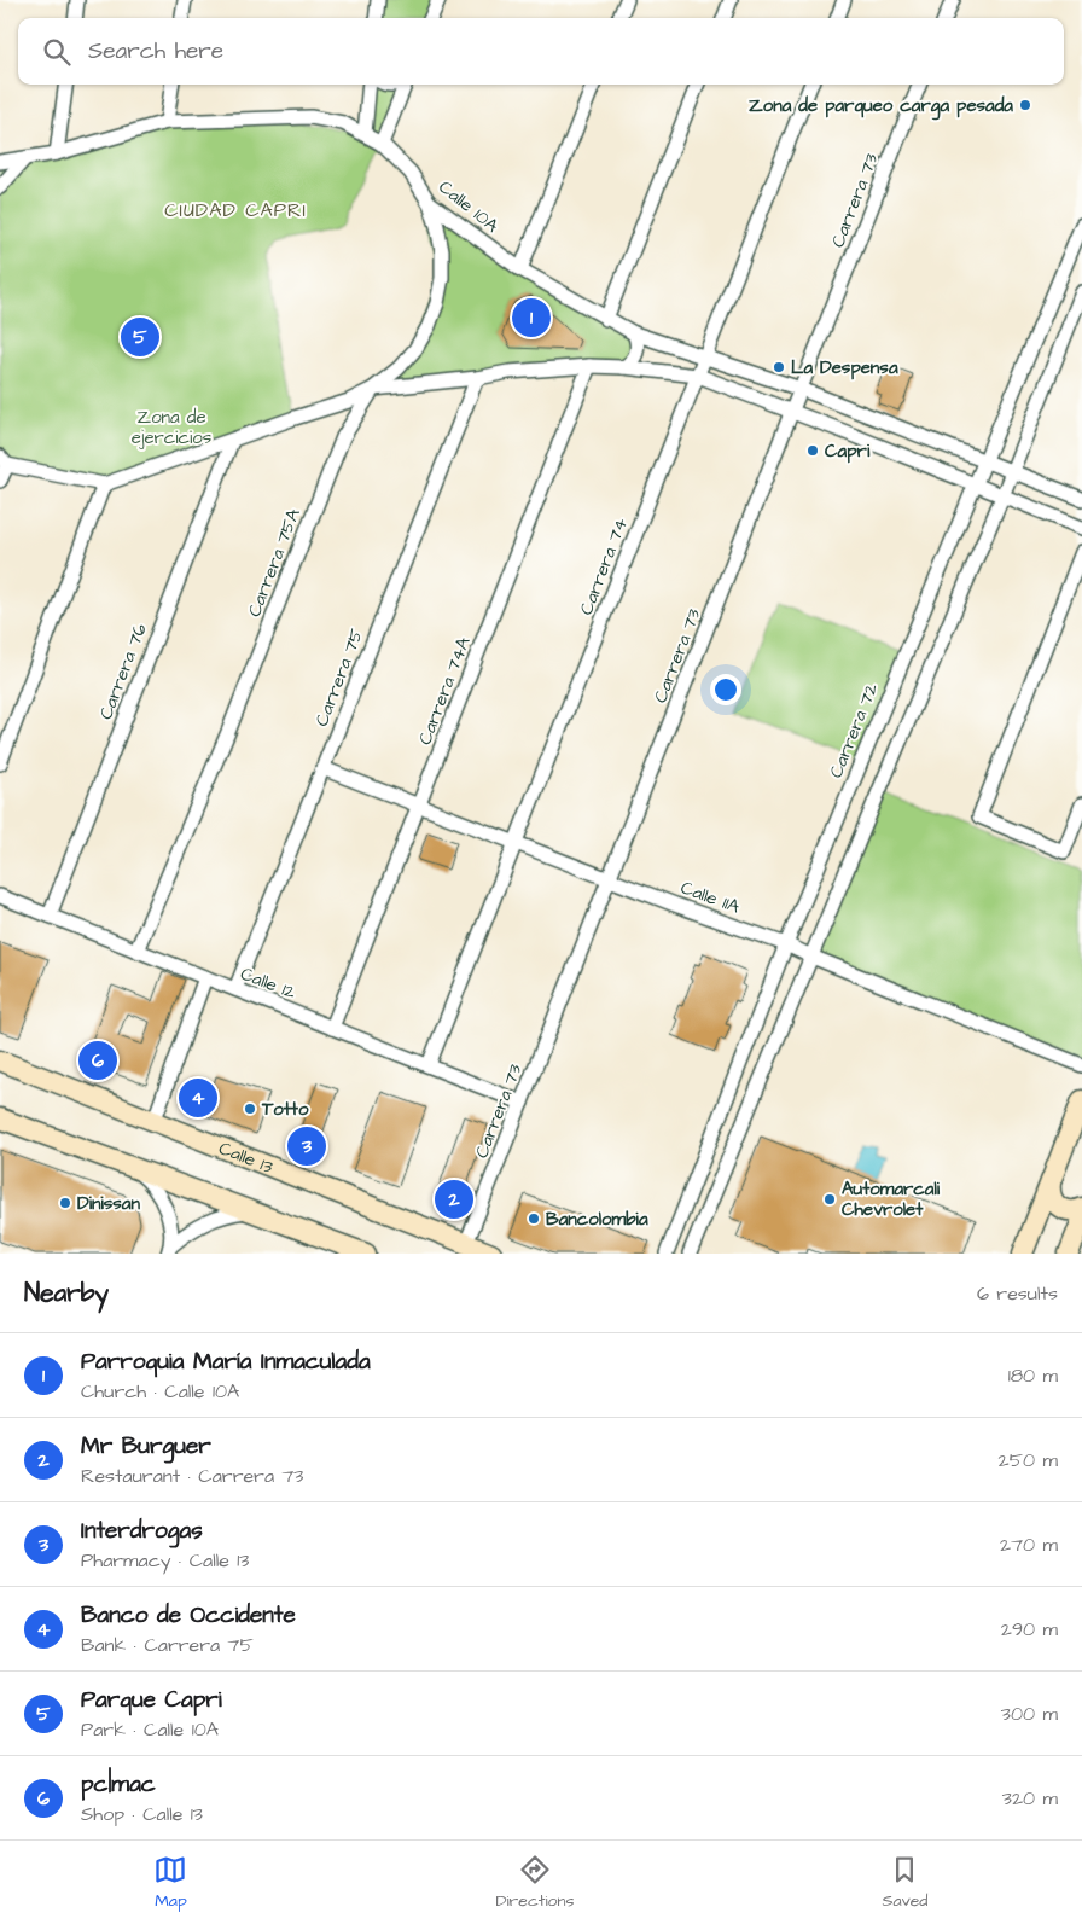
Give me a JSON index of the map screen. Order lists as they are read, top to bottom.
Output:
{
  "streets": {
    "main road": ["Calle 13"],
    "street": [
      "Carrera 73",
      "Calle 10A",
      "Carrera 75A",
      "Carrera 74",
      "Carrera 76",
      "Carrera 75",
      "Carrera 74A",
      "Carrera 72",
      "Calle 11A",
      "Calle 12"
    ]
  },
  "crossings": [
    ["Carrera 73", "Calle 10A"],
    ["Carrera 73", "Calle 11A"],
    ["Carrera 73", "Calle 12"],
    ["Carrera 73", "Calle 13"],
    ["Calle 10A", "Carrera 75A"],
    ["Calle 10A", "Carrera 74"],
    ["Calle 10A", "Carrera 72"],
    ["Carrera 75A", "Calle 12"],
    ["Carrera 74", "Calle 11A"],
    ["Carrera 74", "Calle 12"],
    ["Carrera 76", "Calle 12"],
    ["Carrera 75", "Calle 11A"],
    ["Carrera 75", "Calle 12"],
    ["Carrera 74A", "Calle 11A"],
    ["Carrera 74A", "Calle 12"],
    ["Carrera 72", "Calle 11A"]
  ],
  "districts": ["CIUDAD CAPRI"],
  "parks": ["Zona de ejercicios"],
  "places": [
    "Zona de parqueo carga pesada",
    "La Despensa",
    "Capri",
    "Totto",
    "Automarcali Chevrolet",
    "Dinissan",
    "Bancolombia"
  ],
  "page": {
    "search": "Search here",
    "pins": [
      "1",
      "5",
      "6",
      "4",
      "3",
      "2"
    ],
    "heading": ["Nearby", "6 results"],
    "list": [
      {
        "mark": "1",
        "name": "Parroquia María Inmaculada",
        "note": "Church · Calle 10A",
        "value": "180 m"
      },
      {
        "mark": "2",
        "name": "Mr Burguer",
        "note": "Restaurant · Carrera 73",
        "value": "250 m"
      },
      {
        "mark": "3",
        "name": "Interdrogas",
        "note": "Pharmacy · Calle 13",
        "value": "270 m"
      },
      {
        "mark": "4",
        "name": "Banco de Occidente",
        "note": "Bank · Carrera 75",
        "value": "290 m"
      },
      {
        "mark": "5",
        "name": "Parque Capri",
        "note": "Park · Calle 10A",
        "value": "300 m"
      },
      {
        "mark": "6",
        "name": "pc|mac",
        "note": "Shop · Calle 13",
        "value": "320 m"
      }
    ],
    "nav": ["Map", "Directions", "Saved"]
  }
}
